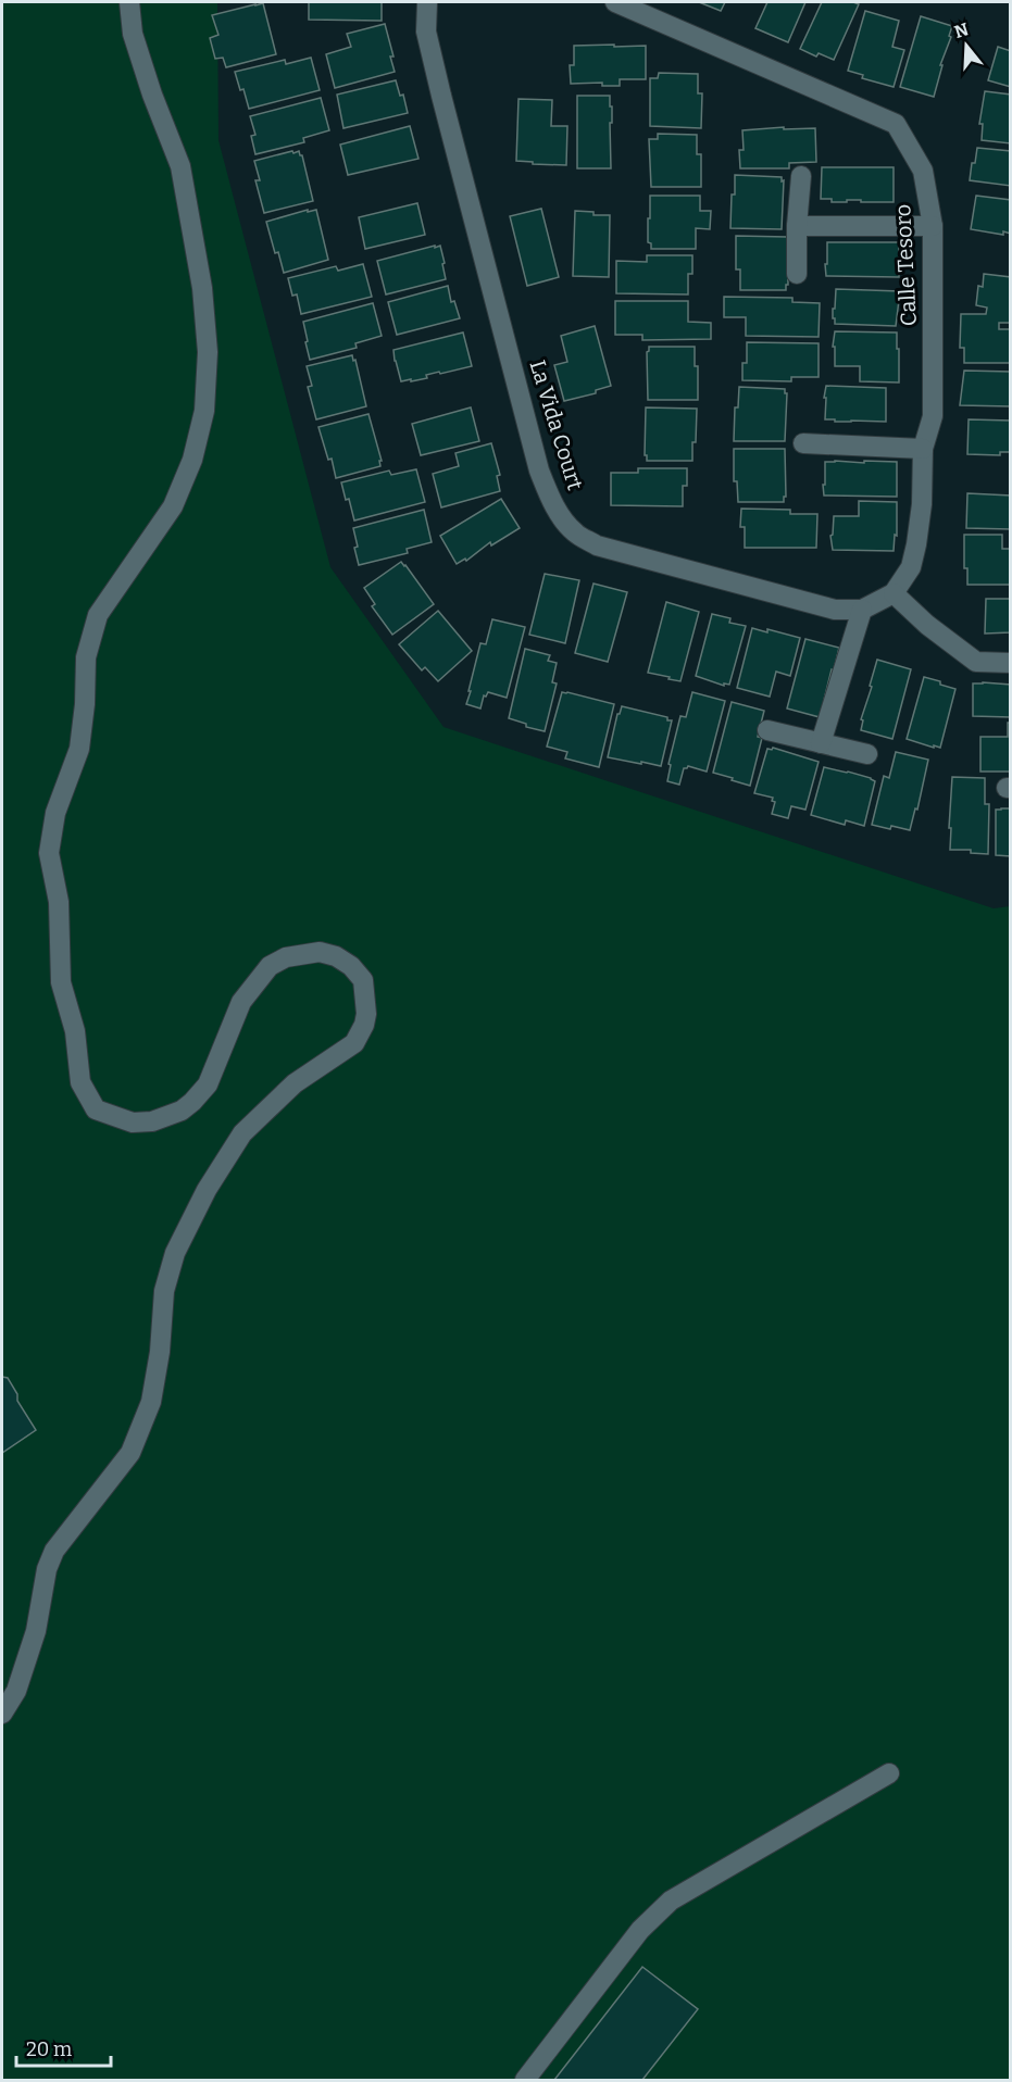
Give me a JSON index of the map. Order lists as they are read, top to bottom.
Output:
{
  "streets": {
    "street": ["Calle Tesoro", "La Vida Court"]
  },
  "crossings": [
    ["Calle Tesoro", "La Vida Court"]
  ],
  "scale_bar": "20 m",
  "north": "top"
}
